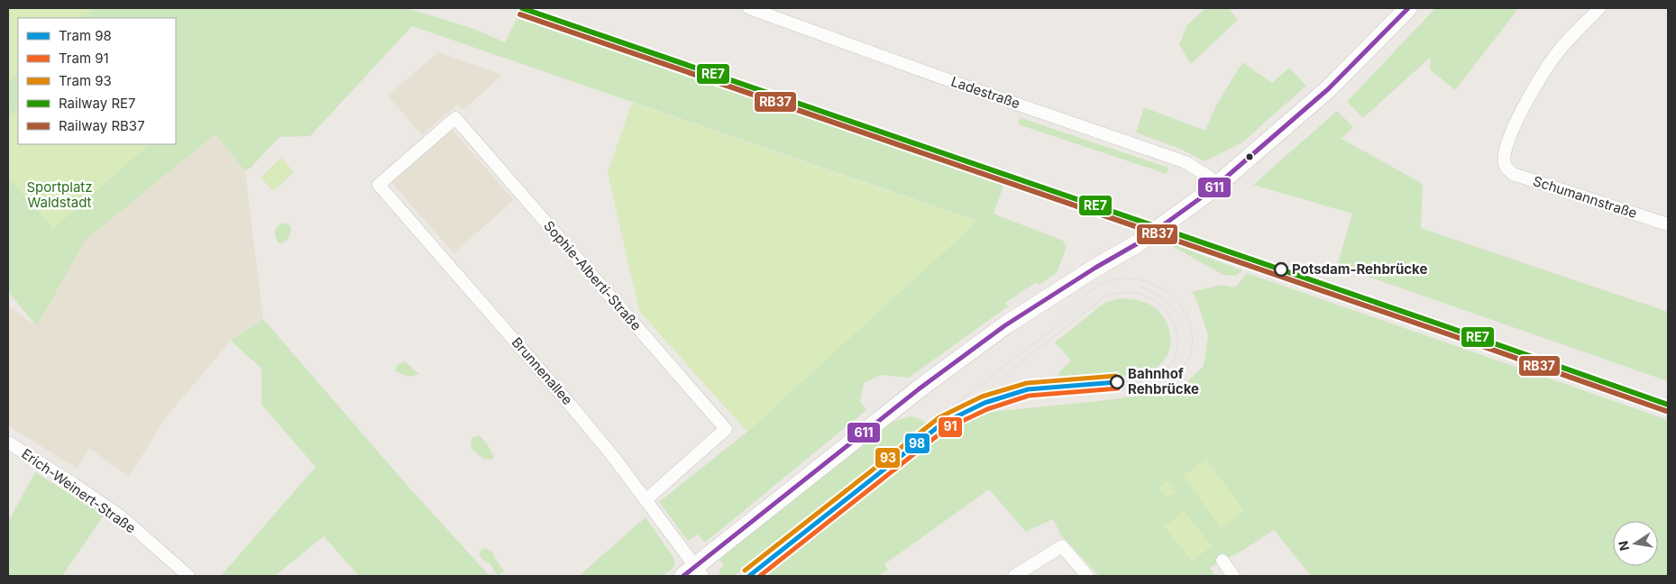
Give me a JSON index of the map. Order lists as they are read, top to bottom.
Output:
{
  "streets": {
    "street": [
      "Ladestraße",
      "Schumannstraße",
      "Sophie-Alberti-Straße",
      "Brunnenallee",
      "Erich-Weinert-Straße"
    ]
  },
  "crossings": [
    ["Sophie-Alberti-Straße", "Brunnenallee"]
  ],
  "parks": ["Sportplatz Waldstadt"],
  "places": ["Potsdam-Rehbrücke", "Bahnhof Rehbrücke"],
  "lines": [
    "rail line RE7",
    "transit line 611",
    "rail line RB37",
    "tram line 93",
    "tram line 98",
    "tram line 91"
  ],
  "legend": [
    "Tram 98",
    "Tram 91",
    "Tram 93",
    "Railway RE7",
    "Railway RB37"
  ],
  "north": "left"
}
